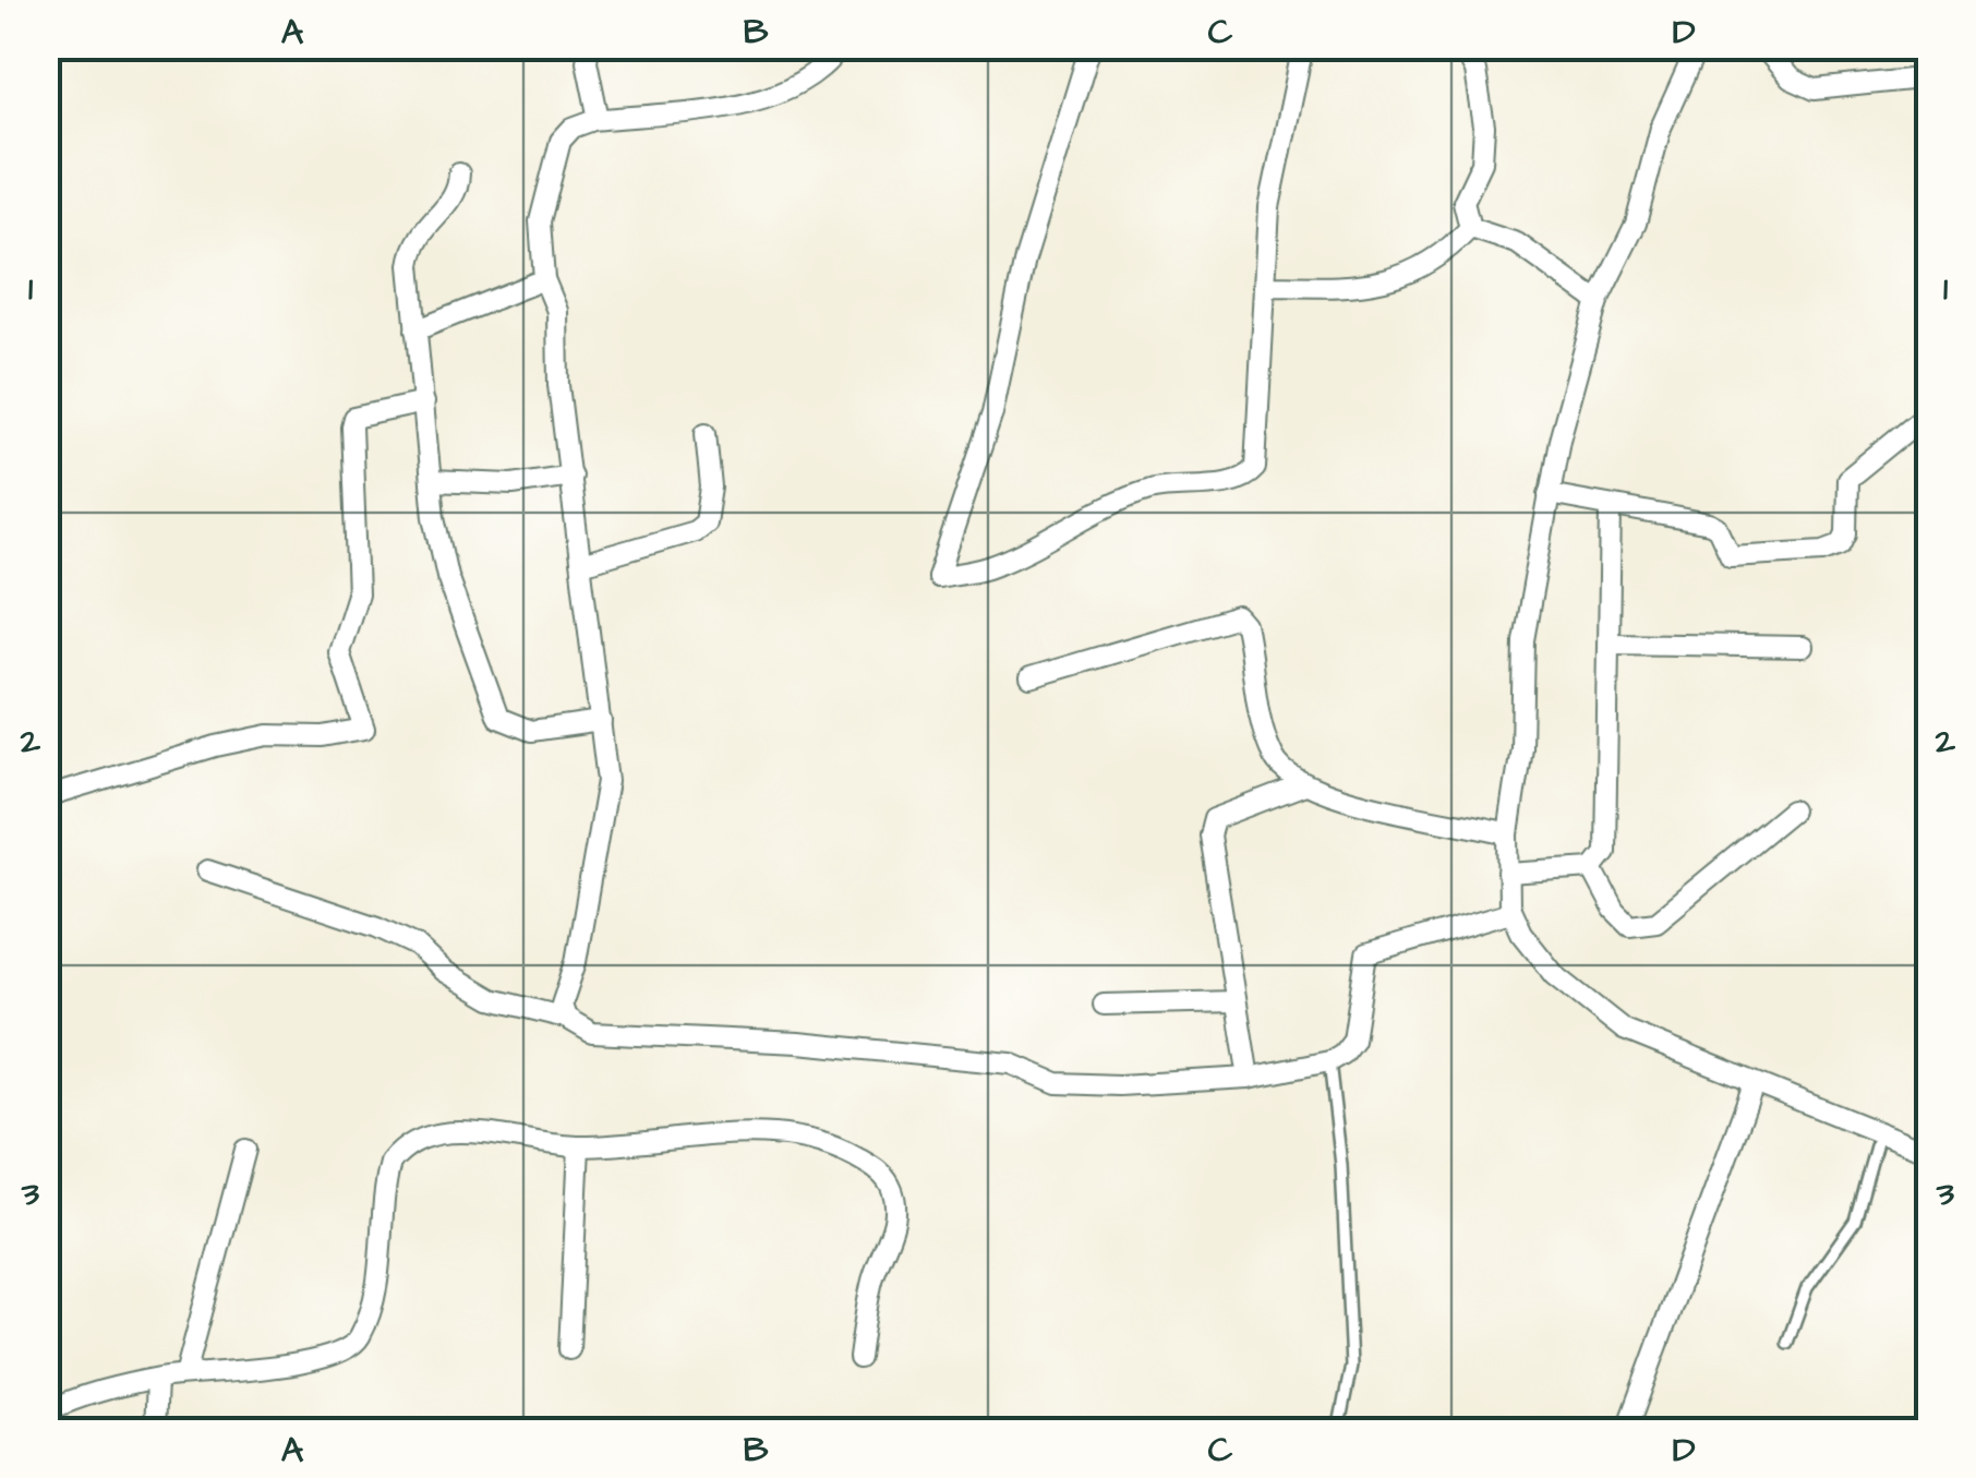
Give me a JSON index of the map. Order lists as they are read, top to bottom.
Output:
{
  "grid": {
    "columns": [
      "A",
      "B",
      "C",
      "D"
    ],
    "rows": ["1", "2", "3"]
  }
}
